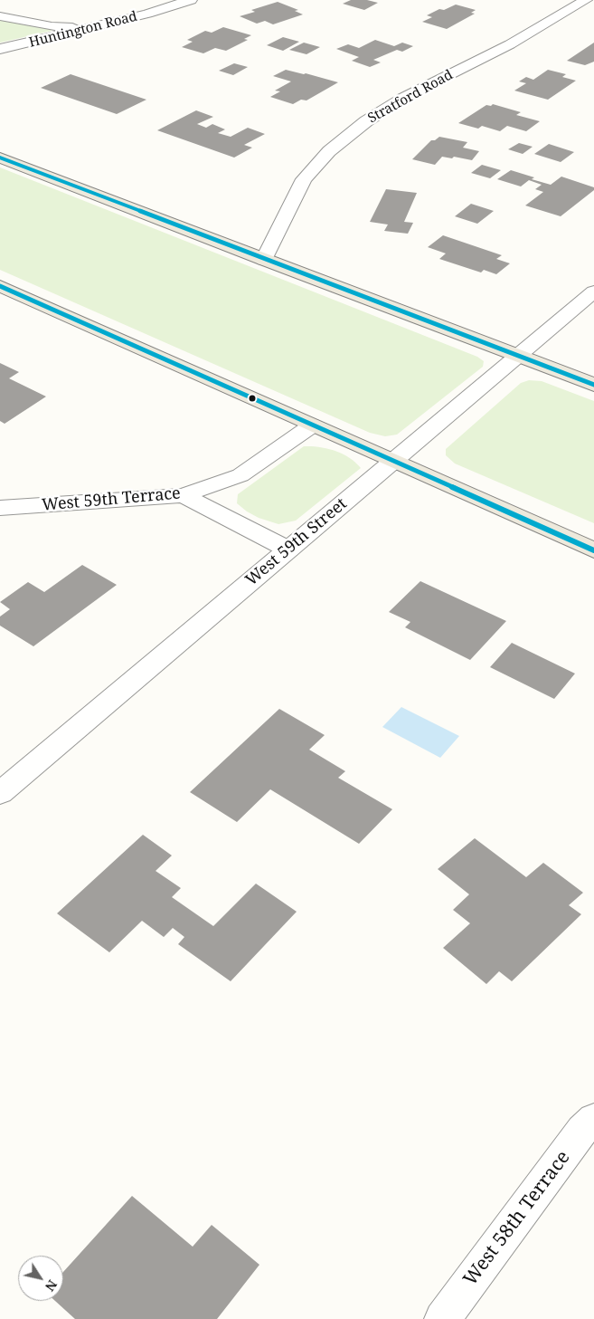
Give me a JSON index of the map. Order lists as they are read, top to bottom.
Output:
{
  "streets": {
    "street": [
      "Huntington Road",
      "Stratford Road",
      "West 59th Terrace",
      "West 59th Street",
      "West 58th Terrace"
    ]
  },
  "north": "bottom right"
}
